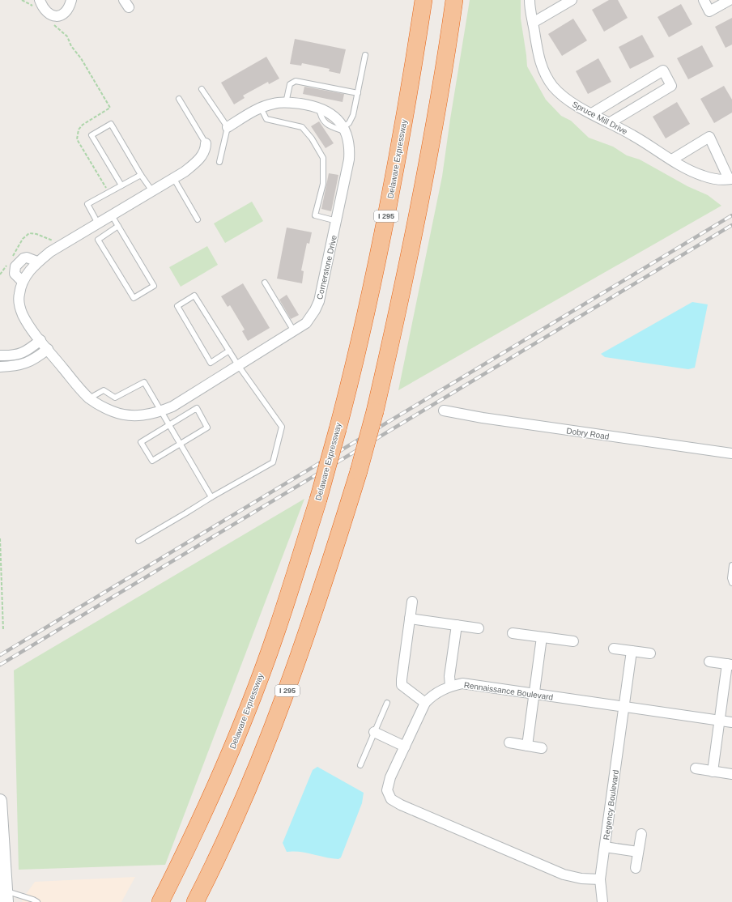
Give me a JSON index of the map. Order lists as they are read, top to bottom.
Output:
{
  "streets": {
    "highway": ["Delaware Expressway", "I 295"],
    "street": [
      "Spruce Mill Drive",
      "Cornerstone Drive",
      "Dobry Road",
      "Rennaissance Boulevard",
      "Regency Boulevard"
    ]
  },
  "crossings": [
    ["Rennaissance Boulevard", "Regency Boulevard"]
  ]
}
